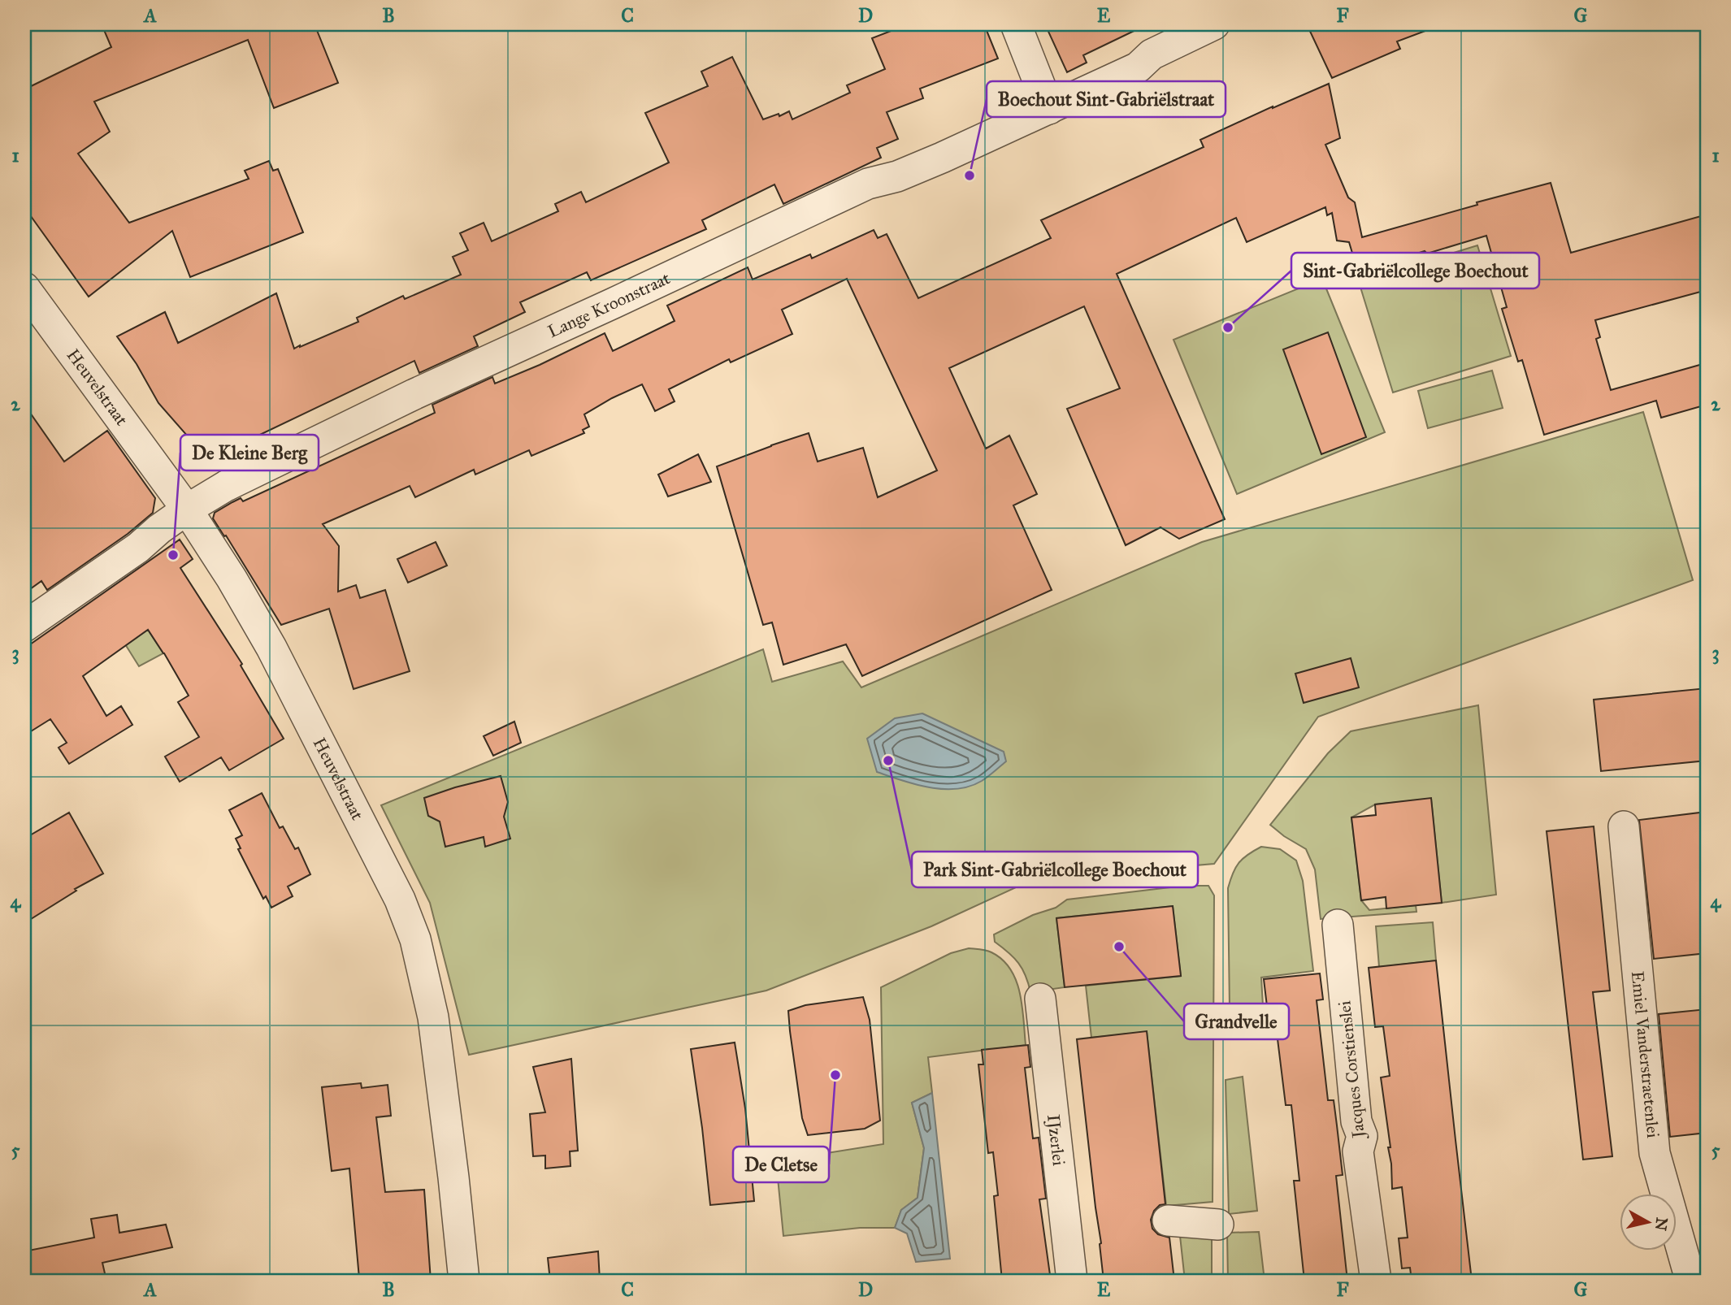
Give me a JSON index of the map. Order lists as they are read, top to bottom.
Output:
{
  "streets": {
    "street": [
      "Lange Kroonstraat",
      "Heuvelstraat",
      "Emiel Vanderstraetenlei",
      "Jacques Corstienslei",
      "IJzerlei"
    ]
  },
  "crossings": [
    ["Lange Kroonstraat", "Heuvelstraat"]
  ],
  "places": [
    "Boechout Sint-Gabriëlstraat",
    "Sint-Gabriëlcollege Boechout",
    "De Kleine Berg",
    "Park Sint-Gabriëlcollege Boechout",
    "Grandvelle",
    "De Cletse"
  ],
  "north": "right",
  "grid": {
    "columns": [
      "A",
      "B",
      "C",
      "D",
      "E",
      "F",
      "G"
    ],
    "rows": [
      "1",
      "2",
      "3",
      "4",
      "5"
    ]
  }
}
